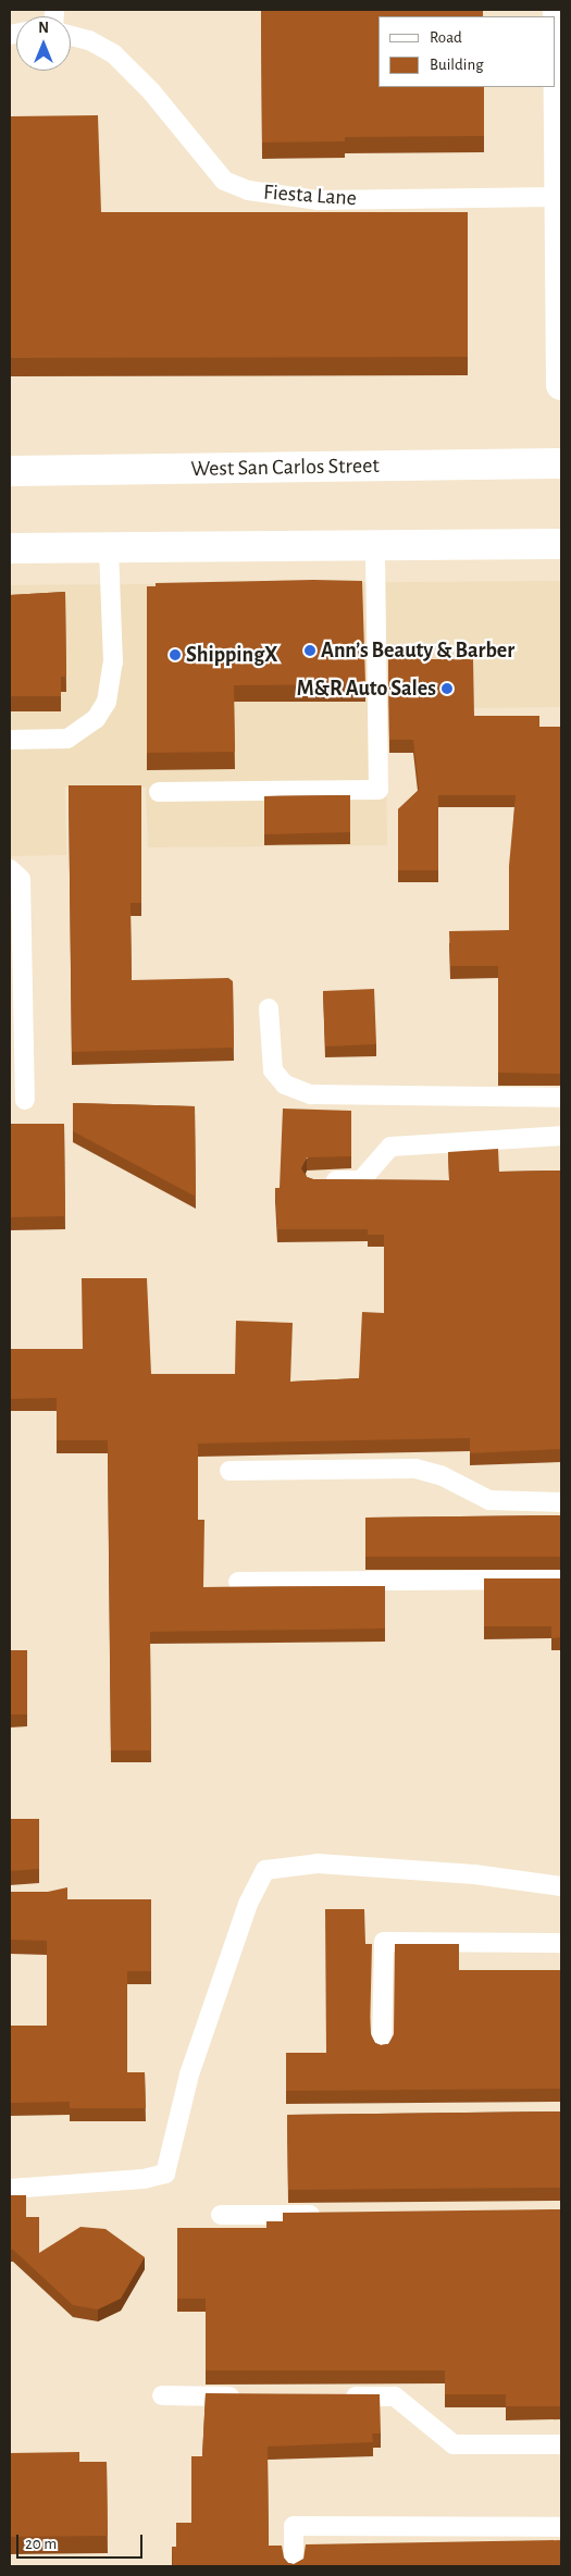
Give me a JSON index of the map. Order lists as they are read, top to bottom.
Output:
{
  "streets": {
    "main road": ["West San Carlos Street"],
    "lane": ["Fiesta Lane"]
  },
  "places": ["Ann’s Beauty & Barber", "ShippingX", "M&R Auto Sales"],
  "legend": ["Road", "Building"],
  "scale_bar": "20 m",
  "north": "top"
}
